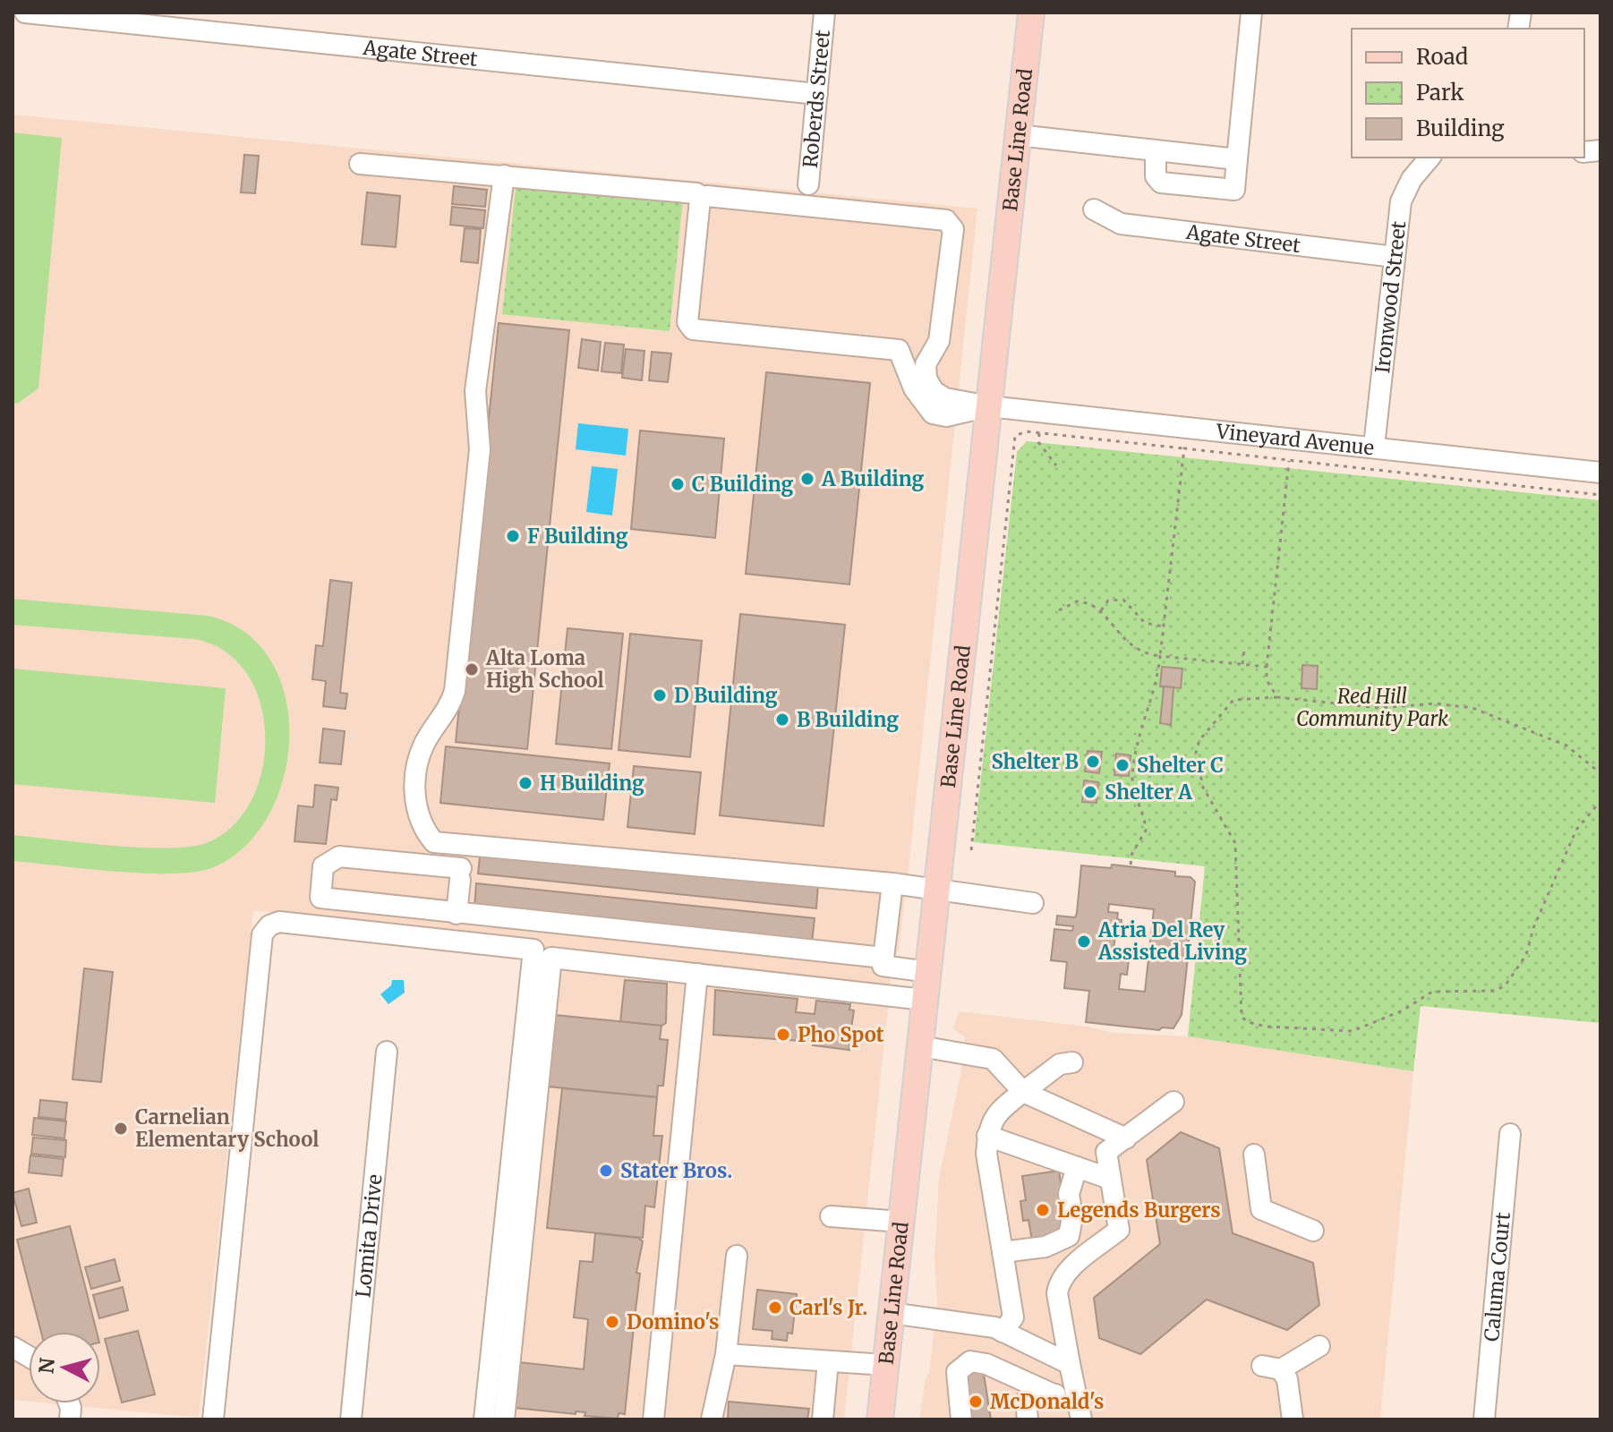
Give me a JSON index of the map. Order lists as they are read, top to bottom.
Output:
{
  "streets": {
    "main road": ["Base Line Road"],
    "street": [
      "Agate Street",
      "Roberds Street",
      "Ironwood Street",
      "Vineyard Avenue",
      "Lomita Drive",
      "Caluma Court"
    ]
  },
  "crossings": [
    ["Agate Street", "Roberds Street"],
    ["Agate Street", "Ironwood Street"],
    ["Base Line Road", "Vineyard Avenue"],
    ["Ironwood Street", "Vineyard Avenue"]
  ],
  "parks": ["Red Hill Community Park"],
  "places": [
    "A Building",
    "C Building",
    "F Building",
    "Alta Loma High School",
    "D Building",
    "B Building",
    "Shelter B",
    "Shelter C",
    "H Building",
    "Shelter A",
    "Atria Del Rey Assisted Living",
    "Pho Spot",
    "Carnelian Elementary School",
    "Stater Bros.",
    "Legends Burgers",
    "Carl's Jr.",
    "Domino's",
    "McDonald's"
  ],
  "legend": ["Road", "Park", "Building"],
  "north": "left"
}
